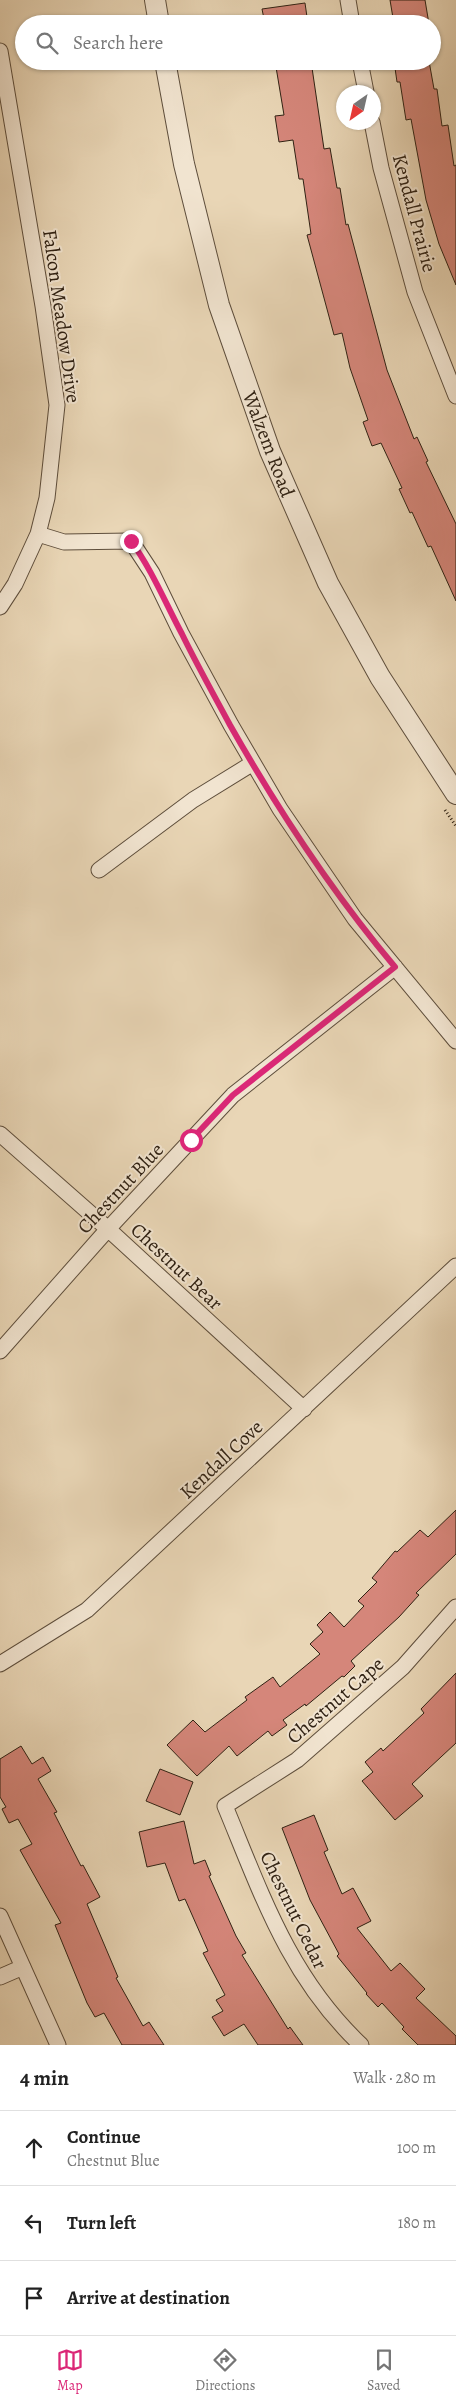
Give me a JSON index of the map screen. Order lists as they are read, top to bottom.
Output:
{
  "streets": {
    "street": [
      "Kendall Prairie",
      "Falcon Meadow Drive",
      "Walzem Road",
      "Chestnut Blue",
      "Chestnut Bear",
      "Kendall Cove",
      "Chestnut Cape",
      "Chestnut Cedar"
    ]
  },
  "crossings": [
    ["Chestnut Blue", "Chestnut Bear"],
    ["Chestnut Bear", "Kendall Cove"],
    ["Chestnut Cape", "Chestnut Cedar"]
  ],
  "north": "bottom left",
  "page": {
    "search": "Search here",
    "heading": ["4 min", "Walk · 280 m"],
    "list": [
      ["Continue", "Chestnut Blue", "100 m"],
      ["Turn left", "180 m"],
      "Arrive at destination"
    ],
    "nav": ["Map", "Directions", "Saved"]
  }
}
